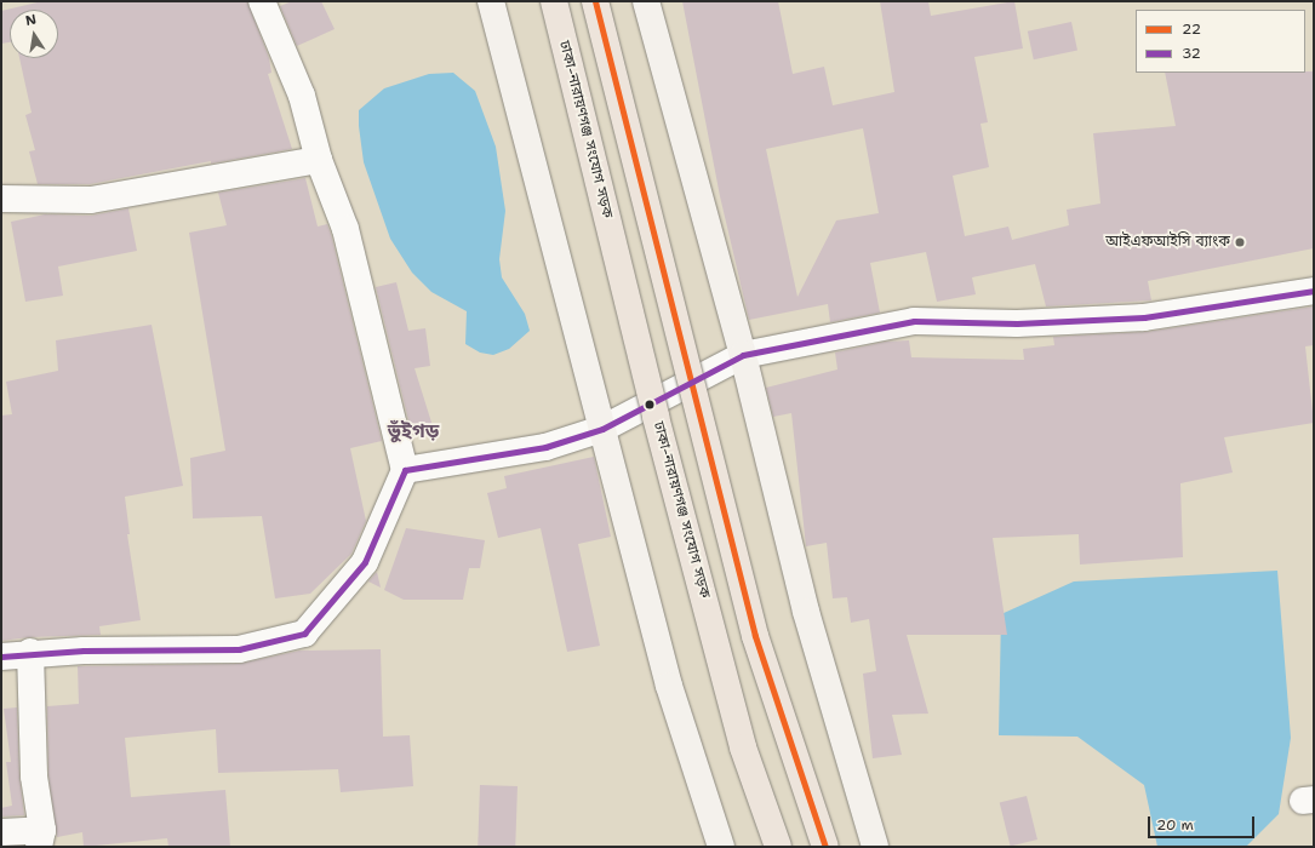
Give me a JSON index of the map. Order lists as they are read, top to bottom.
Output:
{
  "streets": {
    "main road": ["ঢাকা-নারায়ণগঞ্জ সংযোগ সড়ক"]
  },
  "districts": ["ভুঁইগড়"],
  "places": ["আইএফআইসি ব্যাংক"],
  "lines": ["transit line 22", "transit line 32"],
  "legend": ["22", "32"],
  "scale_bar": "20 m",
  "north": "top"
}
